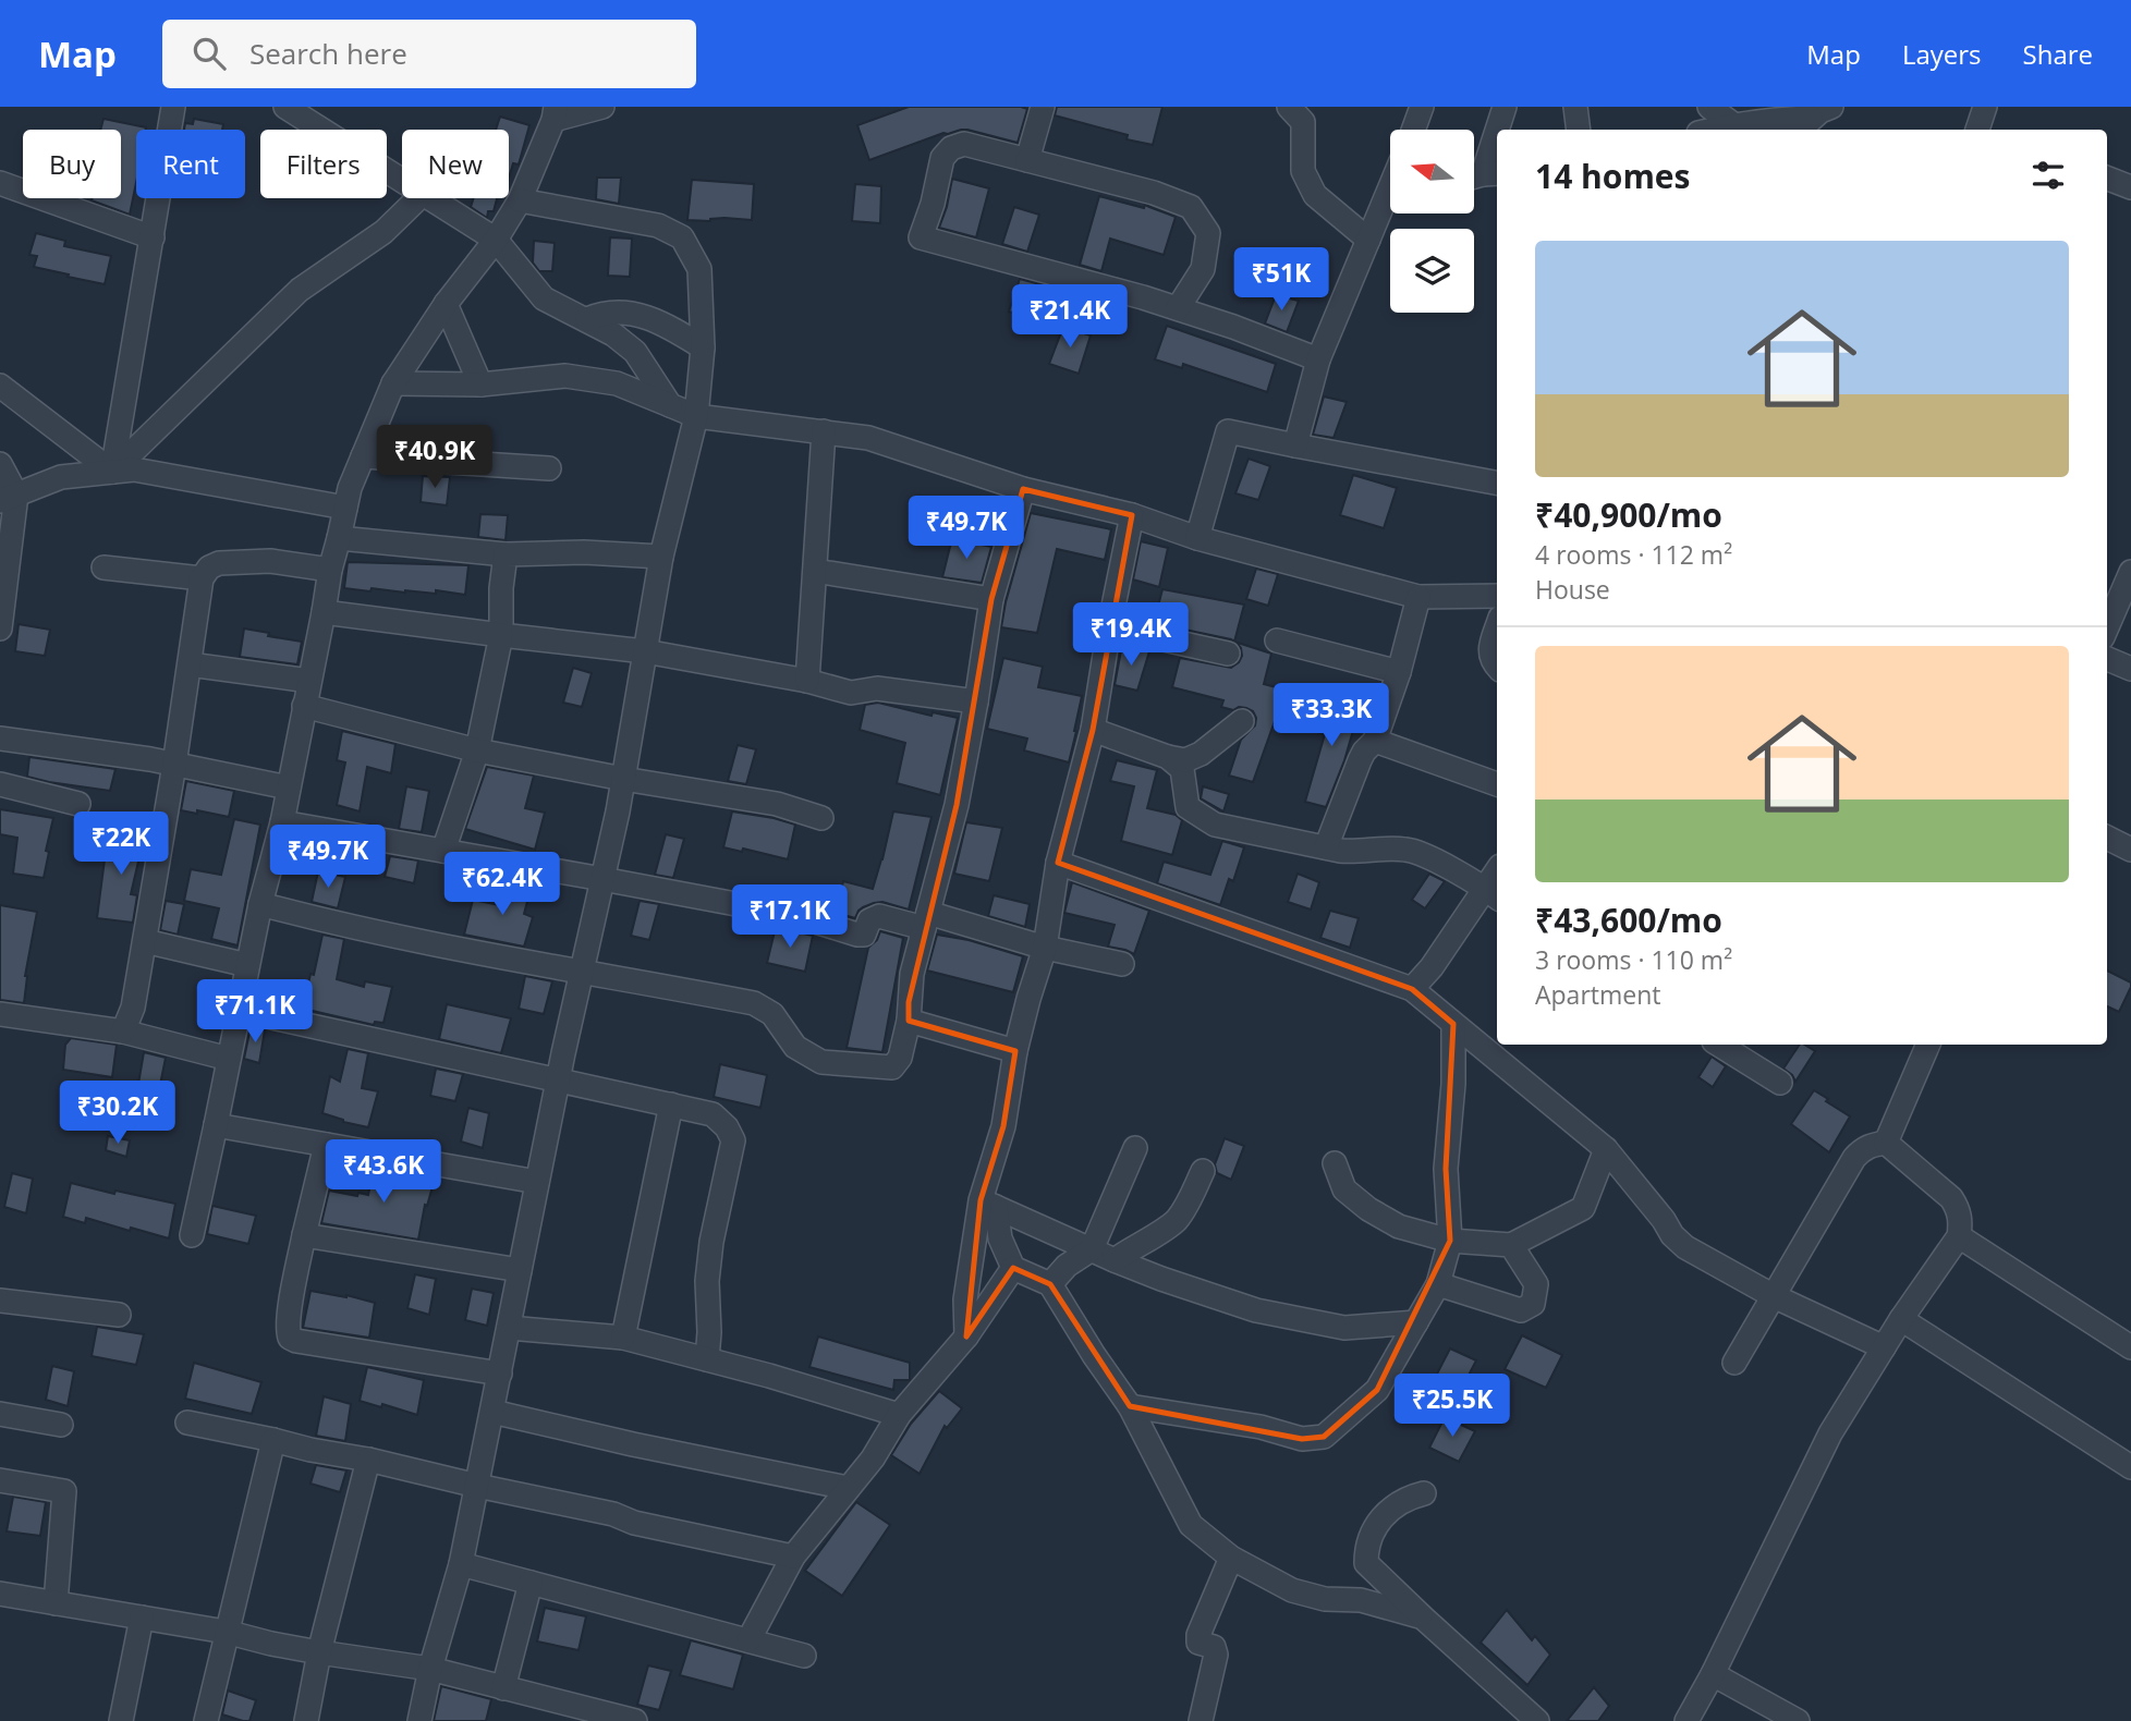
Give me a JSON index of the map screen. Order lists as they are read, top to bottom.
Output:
{
  "north": "left",
  "page": {
    "header": "Map",
    "search": "Search here",
    "nav": ["Map", "Layers", "Share"],
    "chip": [
      "Buy",
      "Rent",
      "Filters",
      "New"
    ],
    "heading": "14 homes",
    "list": [
      {
        "name": "₹40,900/mo",
        "note": "4 rooms · 112 m² · House"
      },
      {
        "name": "₹43,600/mo",
        "note": "3 rooms · 110 m² · Apartment"
      }
    ],
    "price": [
      "₹51K",
      "₹21.4K",
      "₹40.9K",
      "₹49.7K",
      "₹19.4K",
      "₹33.3K",
      "₹22K",
      "₹49.7K",
      "₹62.4K",
      "₹17.1K",
      "₹71.1K",
      "₹30.2K",
      "₹43.6K",
      "₹25.5K"
    ]
  }
}
